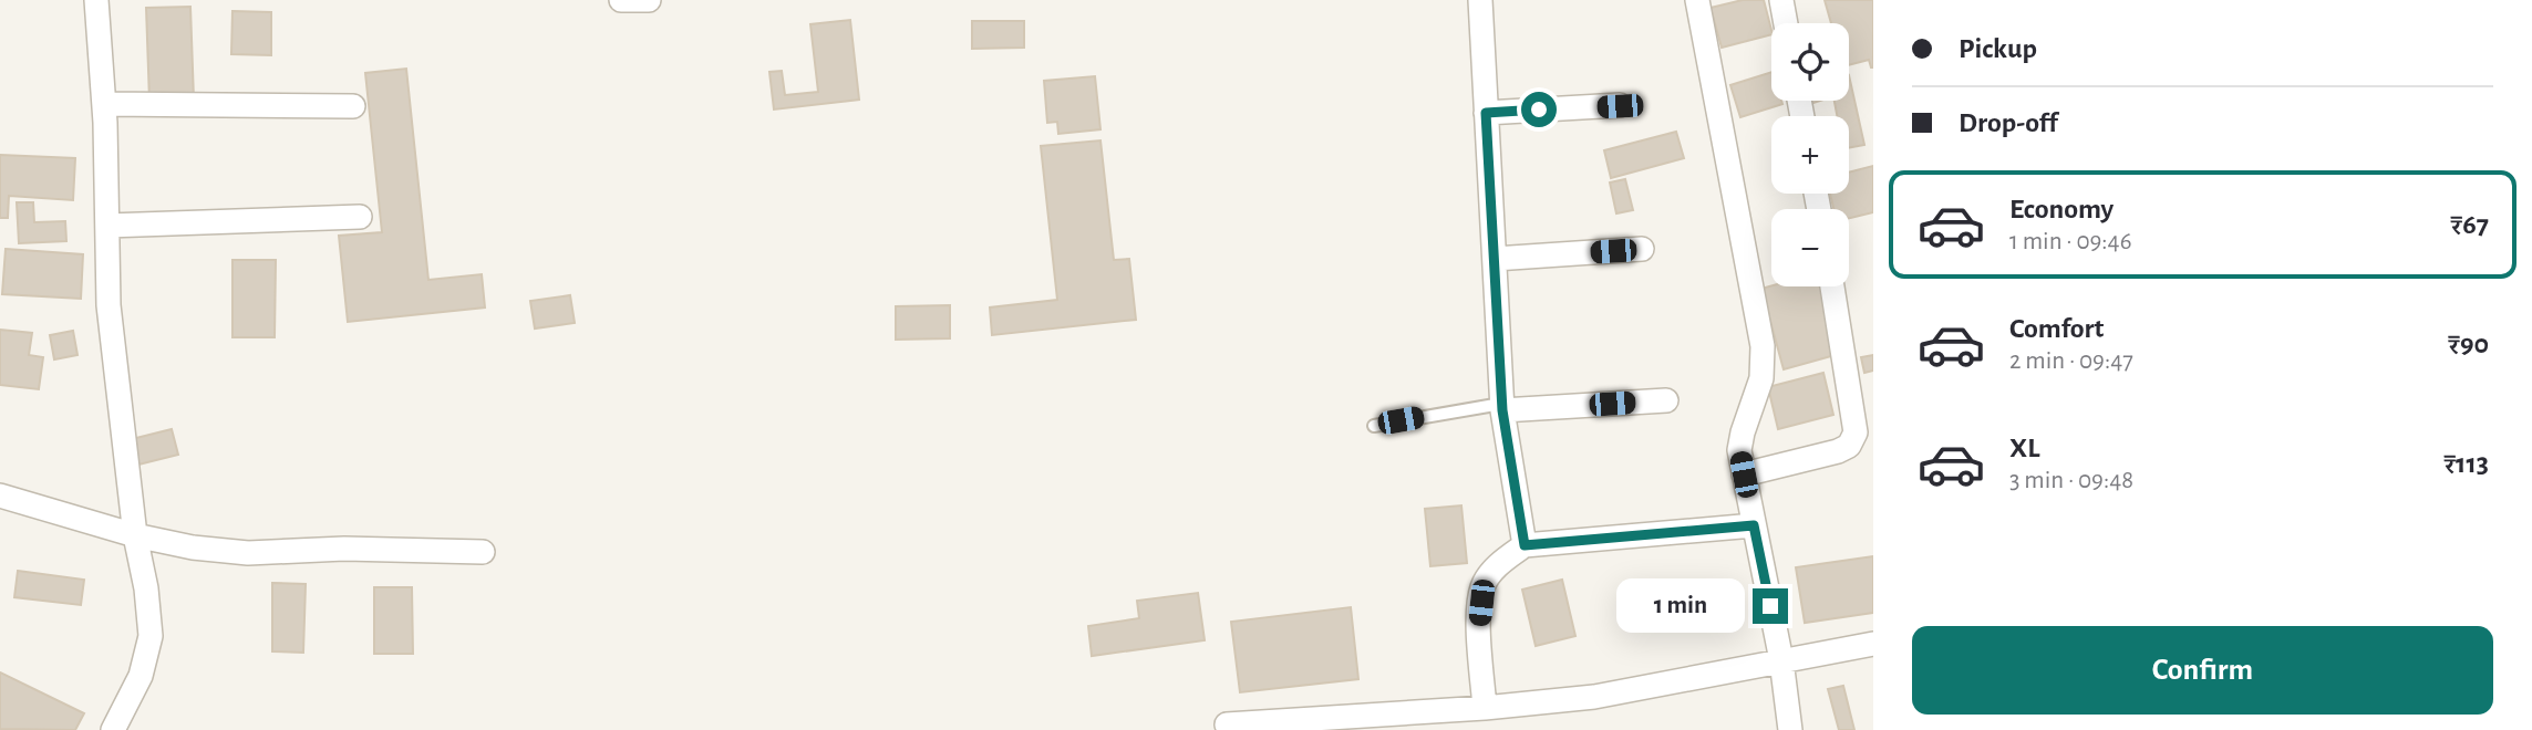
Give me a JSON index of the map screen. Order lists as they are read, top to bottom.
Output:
{
  "page": {
    "banner": ["Pickup", "Drop-off"],
    "map_buttons": ["+", "−"],
    "list": [
      {
        "name": "Economy",
        "note": "1 min · 09:46",
        "value": "₹67"
      },
      {
        "name": "Comfort",
        "note": "2 min · 09:47",
        "value": "₹90"
      },
      {
        "name": "XL",
        "note": "3 min · 09:48",
        "value": "₹113"
      }
    ],
    "bubble": "1 min",
    "buttons": "Confirm"
  }
}
